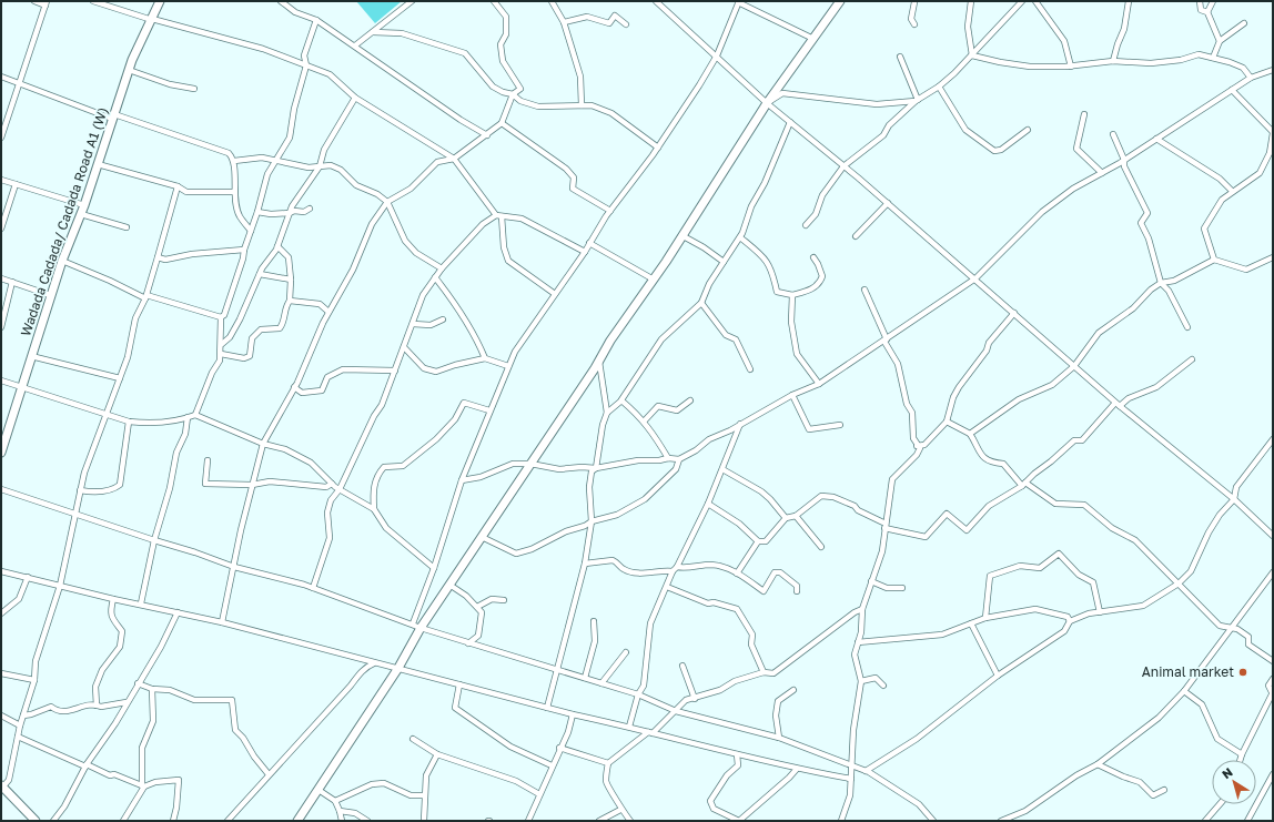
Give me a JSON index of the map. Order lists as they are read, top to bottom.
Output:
{
  "streets": {
    "street": ["Wadada Cadada/ Cadada Road A1 (W)"]
  },
  "places": ["Animal market"],
  "north": "top left"
}
